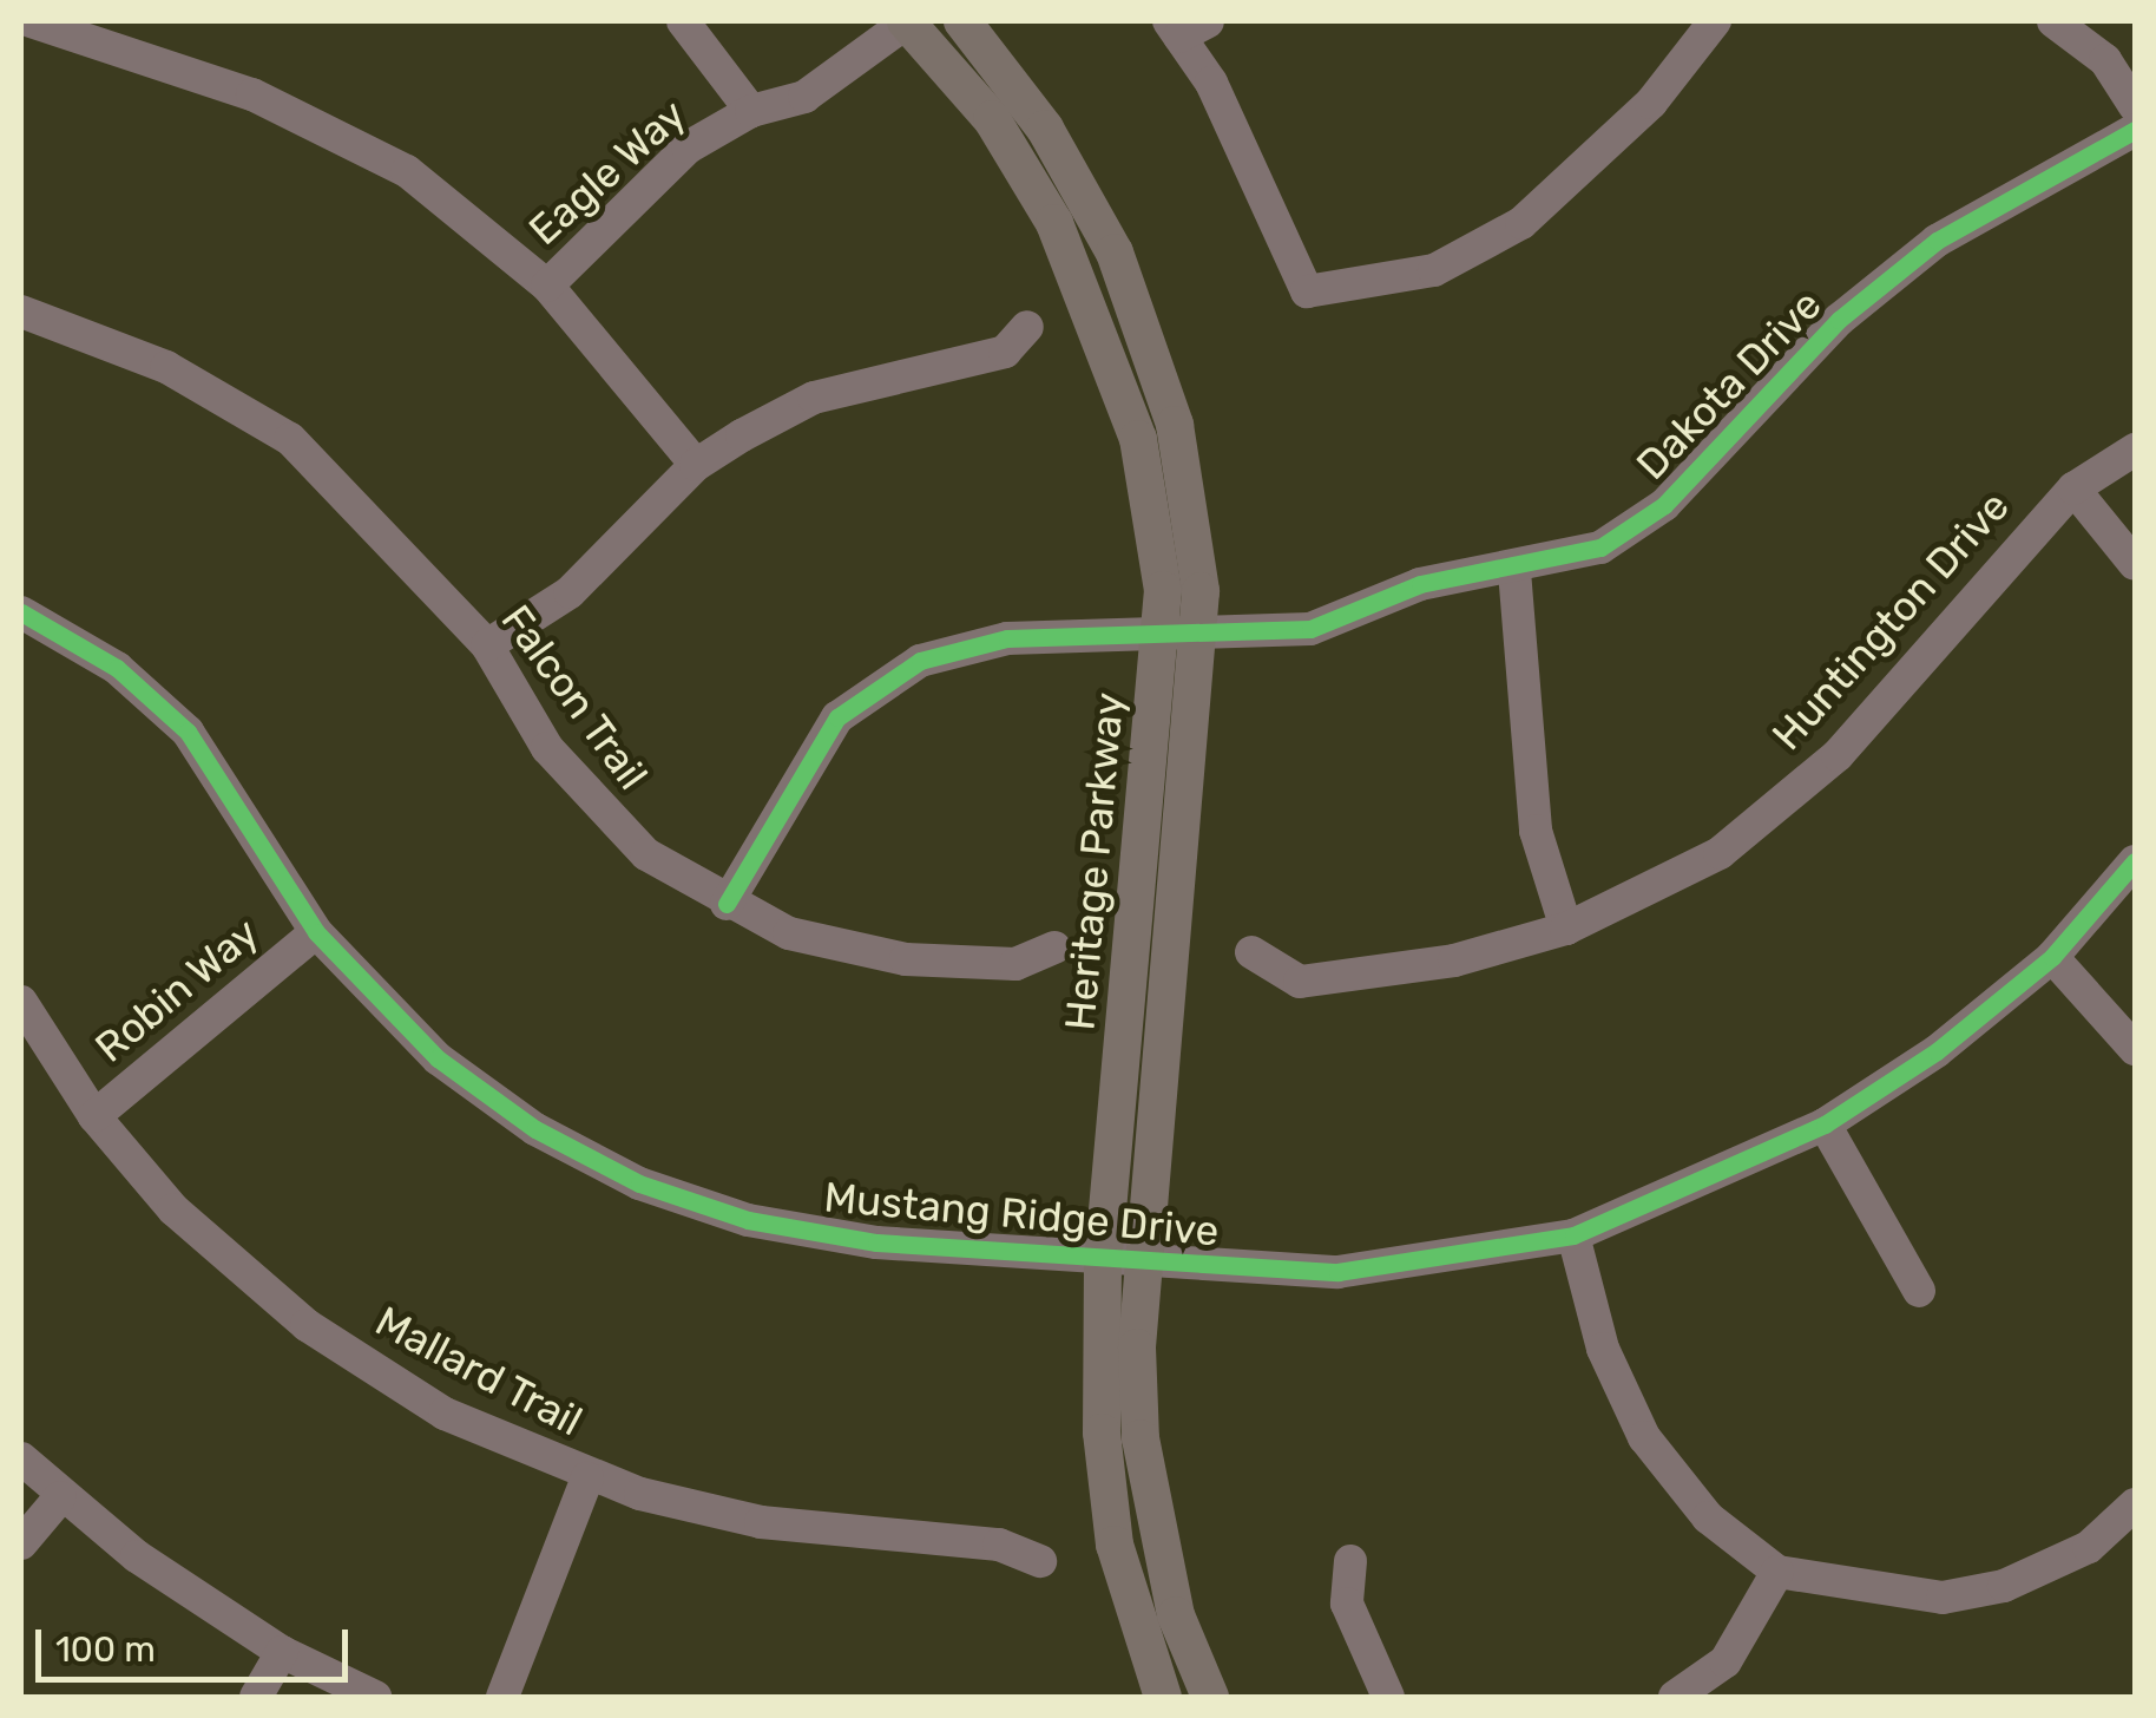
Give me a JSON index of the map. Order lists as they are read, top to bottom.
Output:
{
  "streets": {
    "main road": ["Heritage Parkway"],
    "street": [
      "Eagle Way",
      "Dakota Drive",
      "Huntington Drive",
      "Falcon Trail",
      "Robin Way",
      "Mustang Ridge Drive",
      "Mallard Trail"
    ]
  },
  "crossings": [
    ["Eagle Way", "Heritage Parkway"],
    ["Dakota Drive", "Falcon Trail"],
    ["Dakota Drive", "Heritage Parkway"],
    ["Heritage Parkway", "Mustang Ridge Drive"],
    ["Robin Way", "Mustang Ridge Drive"],
    ["Robin Way", "Mallard Trail"]
  ],
  "scale_bar": "100 m"
}
